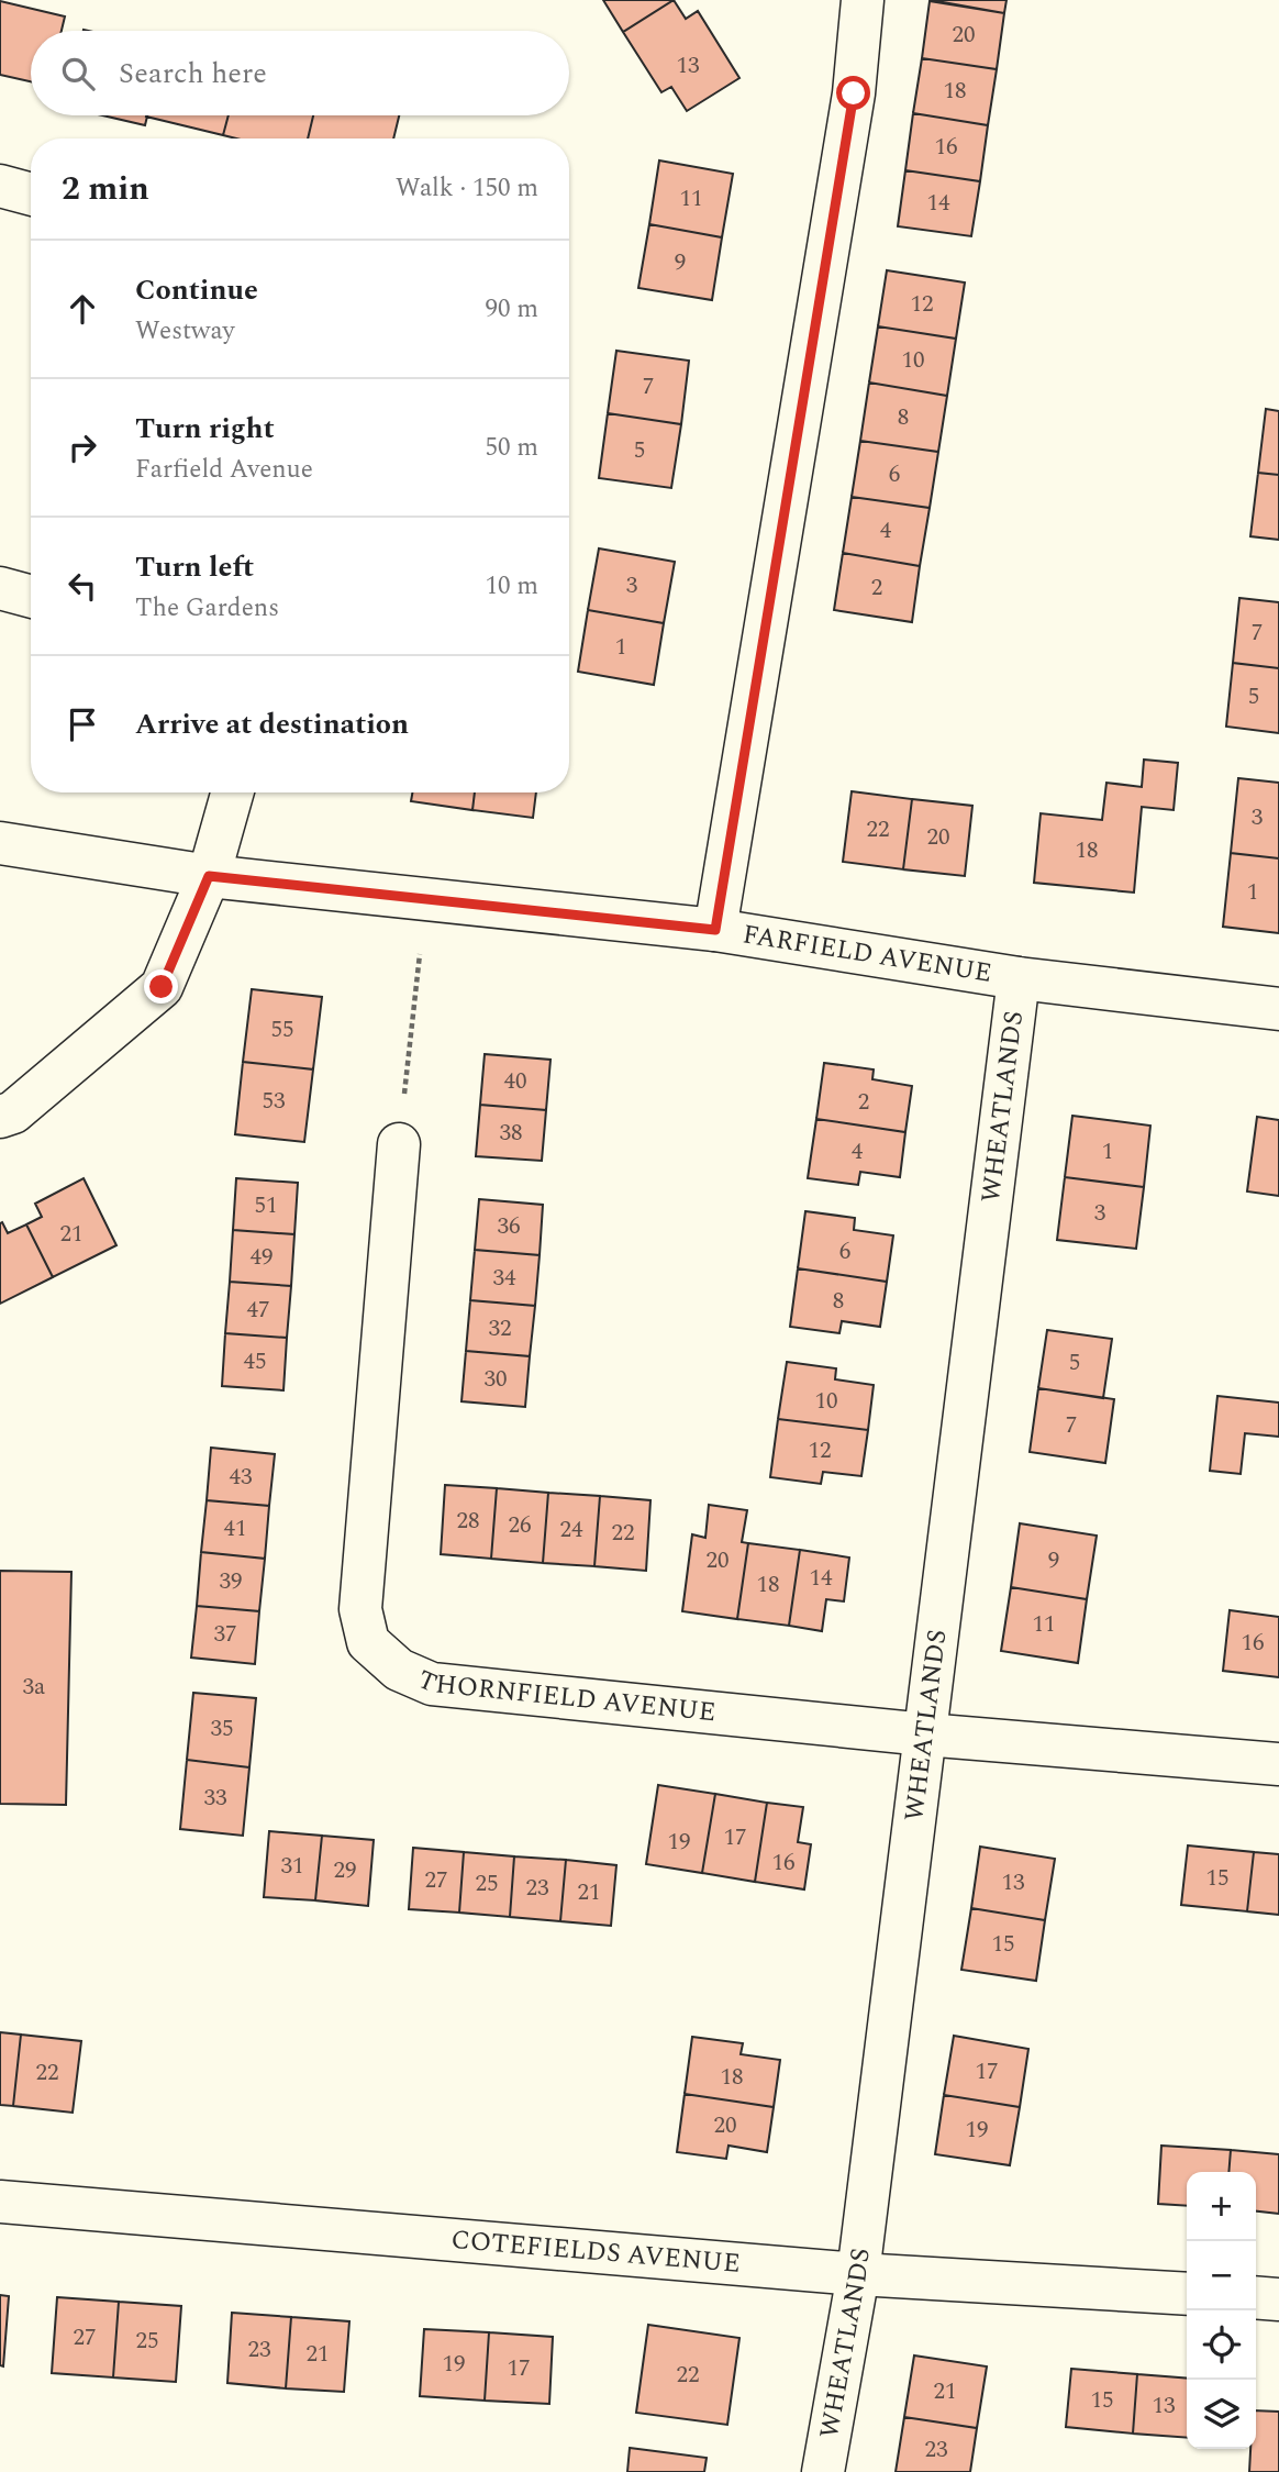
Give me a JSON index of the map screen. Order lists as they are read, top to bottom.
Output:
{
  "streets": {
    "street": [
      "FARFIELD AVENUE",
      "WHEATLANDS",
      "THORNFIELD AVENUE",
      "COTEFIELDS AVENUE"
    ]
  },
  "crossings": [
    ["FARFIELD AVENUE", "WHEATLANDS"],
    ["WHEATLANDS", "THORNFIELD AVENUE"],
    ["WHEATLANDS", "COTEFIELDS AVENUE"]
  ],
  "house_numbers": [
    "20",
    "13",
    "18",
    "16",
    "11",
    "14",
    "9",
    "12",
    "10",
    "7",
    "8",
    "5",
    "6",
    "4",
    "3",
    "2",
    "7",
    "1",
    "5",
    "3",
    "22",
    "20",
    "18",
    "1",
    "55",
    "40",
    "53",
    "2",
    "38",
    "4",
    "1",
    "51",
    "3",
    "36",
    "21",
    "6",
    "49",
    "34",
    "8",
    "47",
    "32",
    "45",
    "5",
    "30",
    "10",
    "7",
    "12",
    "43",
    "28",
    "26",
    "41",
    "24",
    "22",
    "20",
    "9",
    "14",
    "39",
    "18",
    "11",
    "37",
    "16",
    "3a",
    "35",
    "33",
    "17",
    "19",
    "16",
    "31",
    "29",
    "15",
    "27",
    "13",
    "25",
    "23",
    "21",
    "15",
    "17",
    "22",
    "18",
    "20",
    "19",
    "27",
    "25",
    "23",
    "21",
    "19",
    "17",
    "22",
    "21",
    "15",
    "13",
    "23"
  ],
  "page": {
    "search": "Search here",
    "heading": ["2 min", "Walk · 150 m"],
    "list": [
      ["Continue", "Westway", "90 m"],
      ["Turn right", "Farfield Avenue", "50 m"],
      ["Turn left", "The Gardens", "10 m"],
      "Arrive at destination"
    ],
    "map_buttons": ["+", "−"]
  }
}
